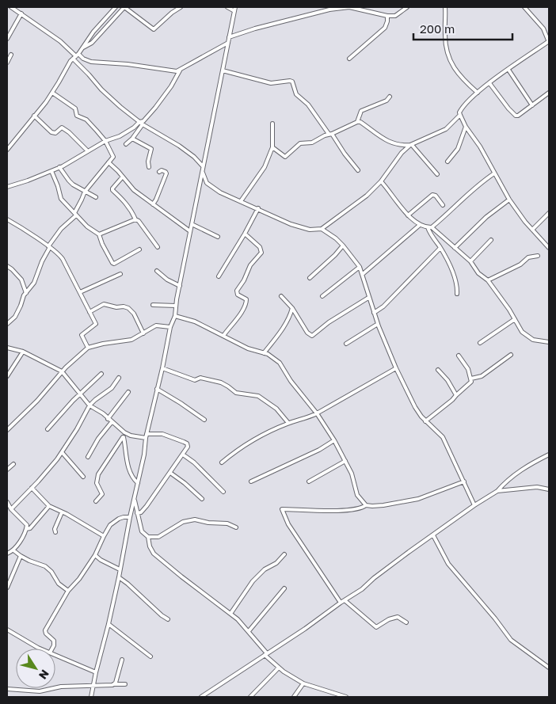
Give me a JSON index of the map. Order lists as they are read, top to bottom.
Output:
{
  "scale_bar": "200 m",
  "north": "bottom right"
}
